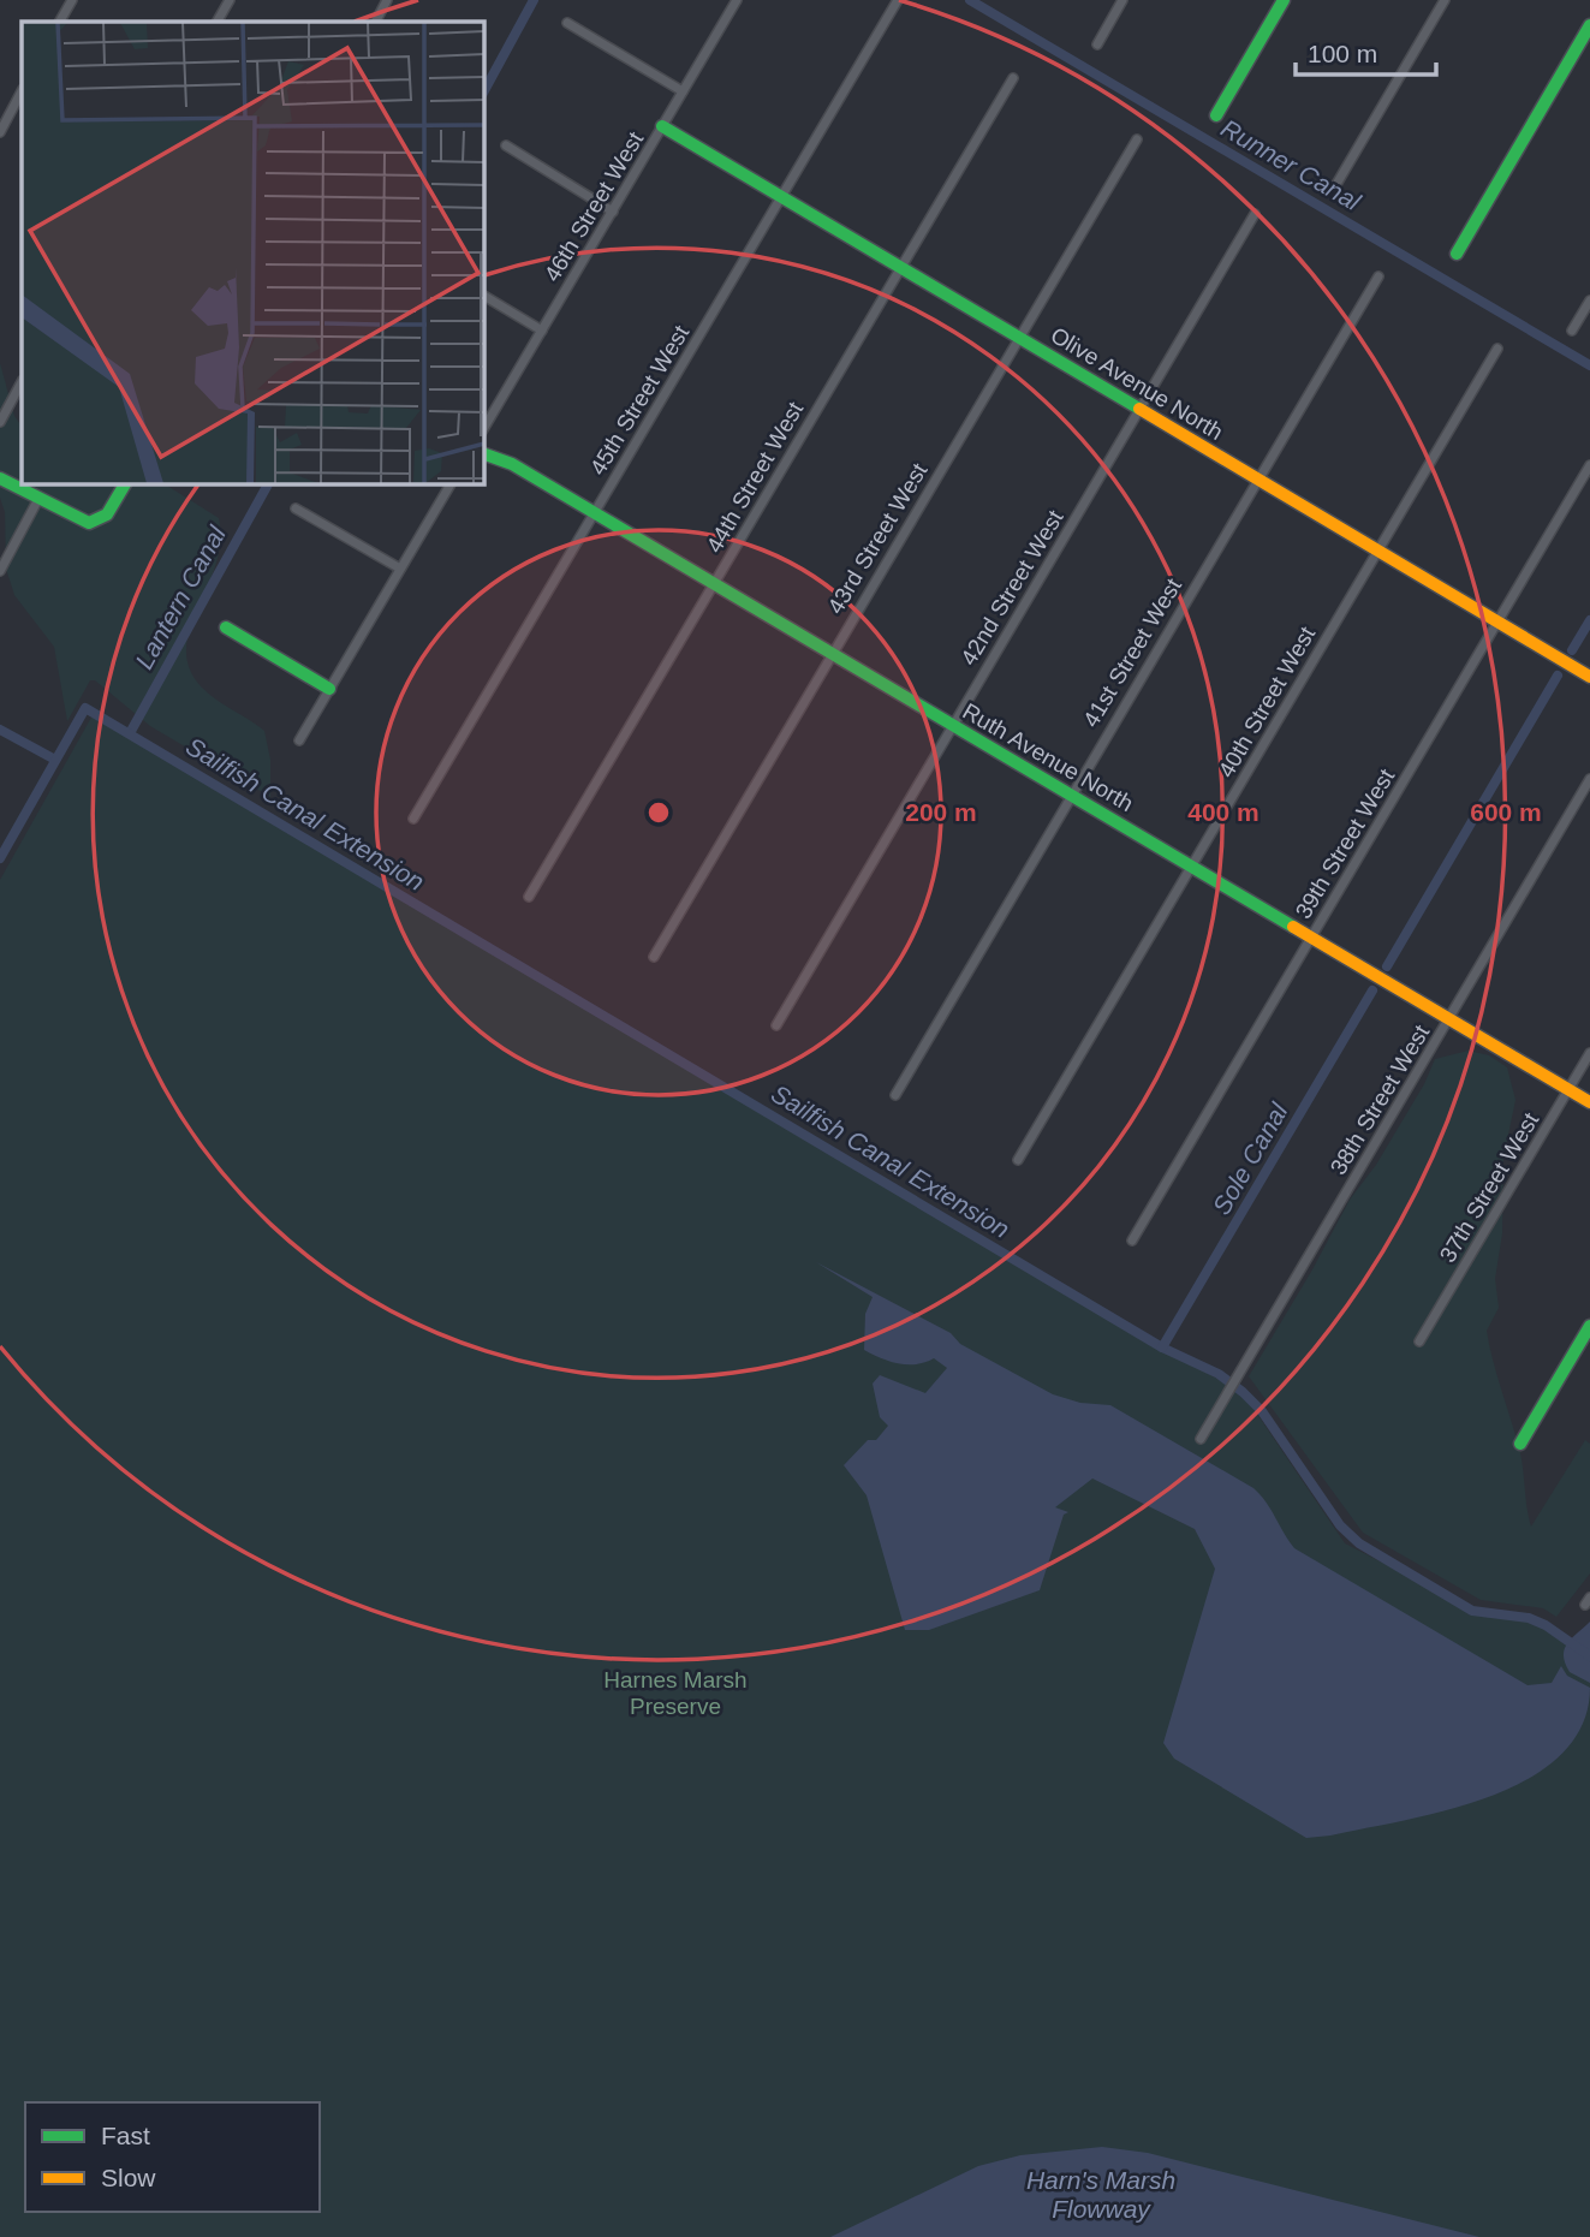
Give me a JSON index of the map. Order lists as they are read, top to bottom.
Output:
{
  "streets": {
    "street": [
      "46th Street West",
      "Olive Avenue North",
      "45th Street West",
      "44th Street West",
      "43rd Street West",
      "42nd Street West",
      "41st Street West",
      "40th Street West",
      "Ruth Avenue North",
      "39th Street West",
      "38th Street West",
      "37th Street West"
    ]
  },
  "crossings": [
    ["46th Street West", "Olive Avenue North"],
    ["Olive Avenue North", "45th Street West"],
    ["Olive Avenue North", "44th Street West"],
    ["Olive Avenue North", "43rd Street West"],
    ["Olive Avenue North", "42nd Street West"],
    ["Olive Avenue North", "41st Street West"],
    ["Olive Avenue North", "40th Street West"],
    ["Olive Avenue North", "39th Street West"],
    ["45th Street West", "Ruth Avenue North"],
    ["44th Street West", "Ruth Avenue North"],
    ["43rd Street West", "Ruth Avenue North"],
    ["42nd Street West", "Ruth Avenue North"],
    ["41st Street West", "Ruth Avenue North"],
    ["40th Street West", "Ruth Avenue North"],
    ["Ruth Avenue North", "39th Street West"],
    ["Ruth Avenue North", "38th Street West"],
    ["Ruth Avenue North", "37th Street West"]
  ],
  "water": [
    "Runner Canal",
    "Lantern Canal",
    "Sailfish Canal Extension",
    "Sole Canal",
    "Harn's Marsh Flowway"
  ],
  "parks": ["Harnes Marsh Preserve"],
  "legend": ["Fast", "Slow"],
  "scale_bar": "100 m",
  "rings": ["200 m", "400 m", "600 m"]
}
